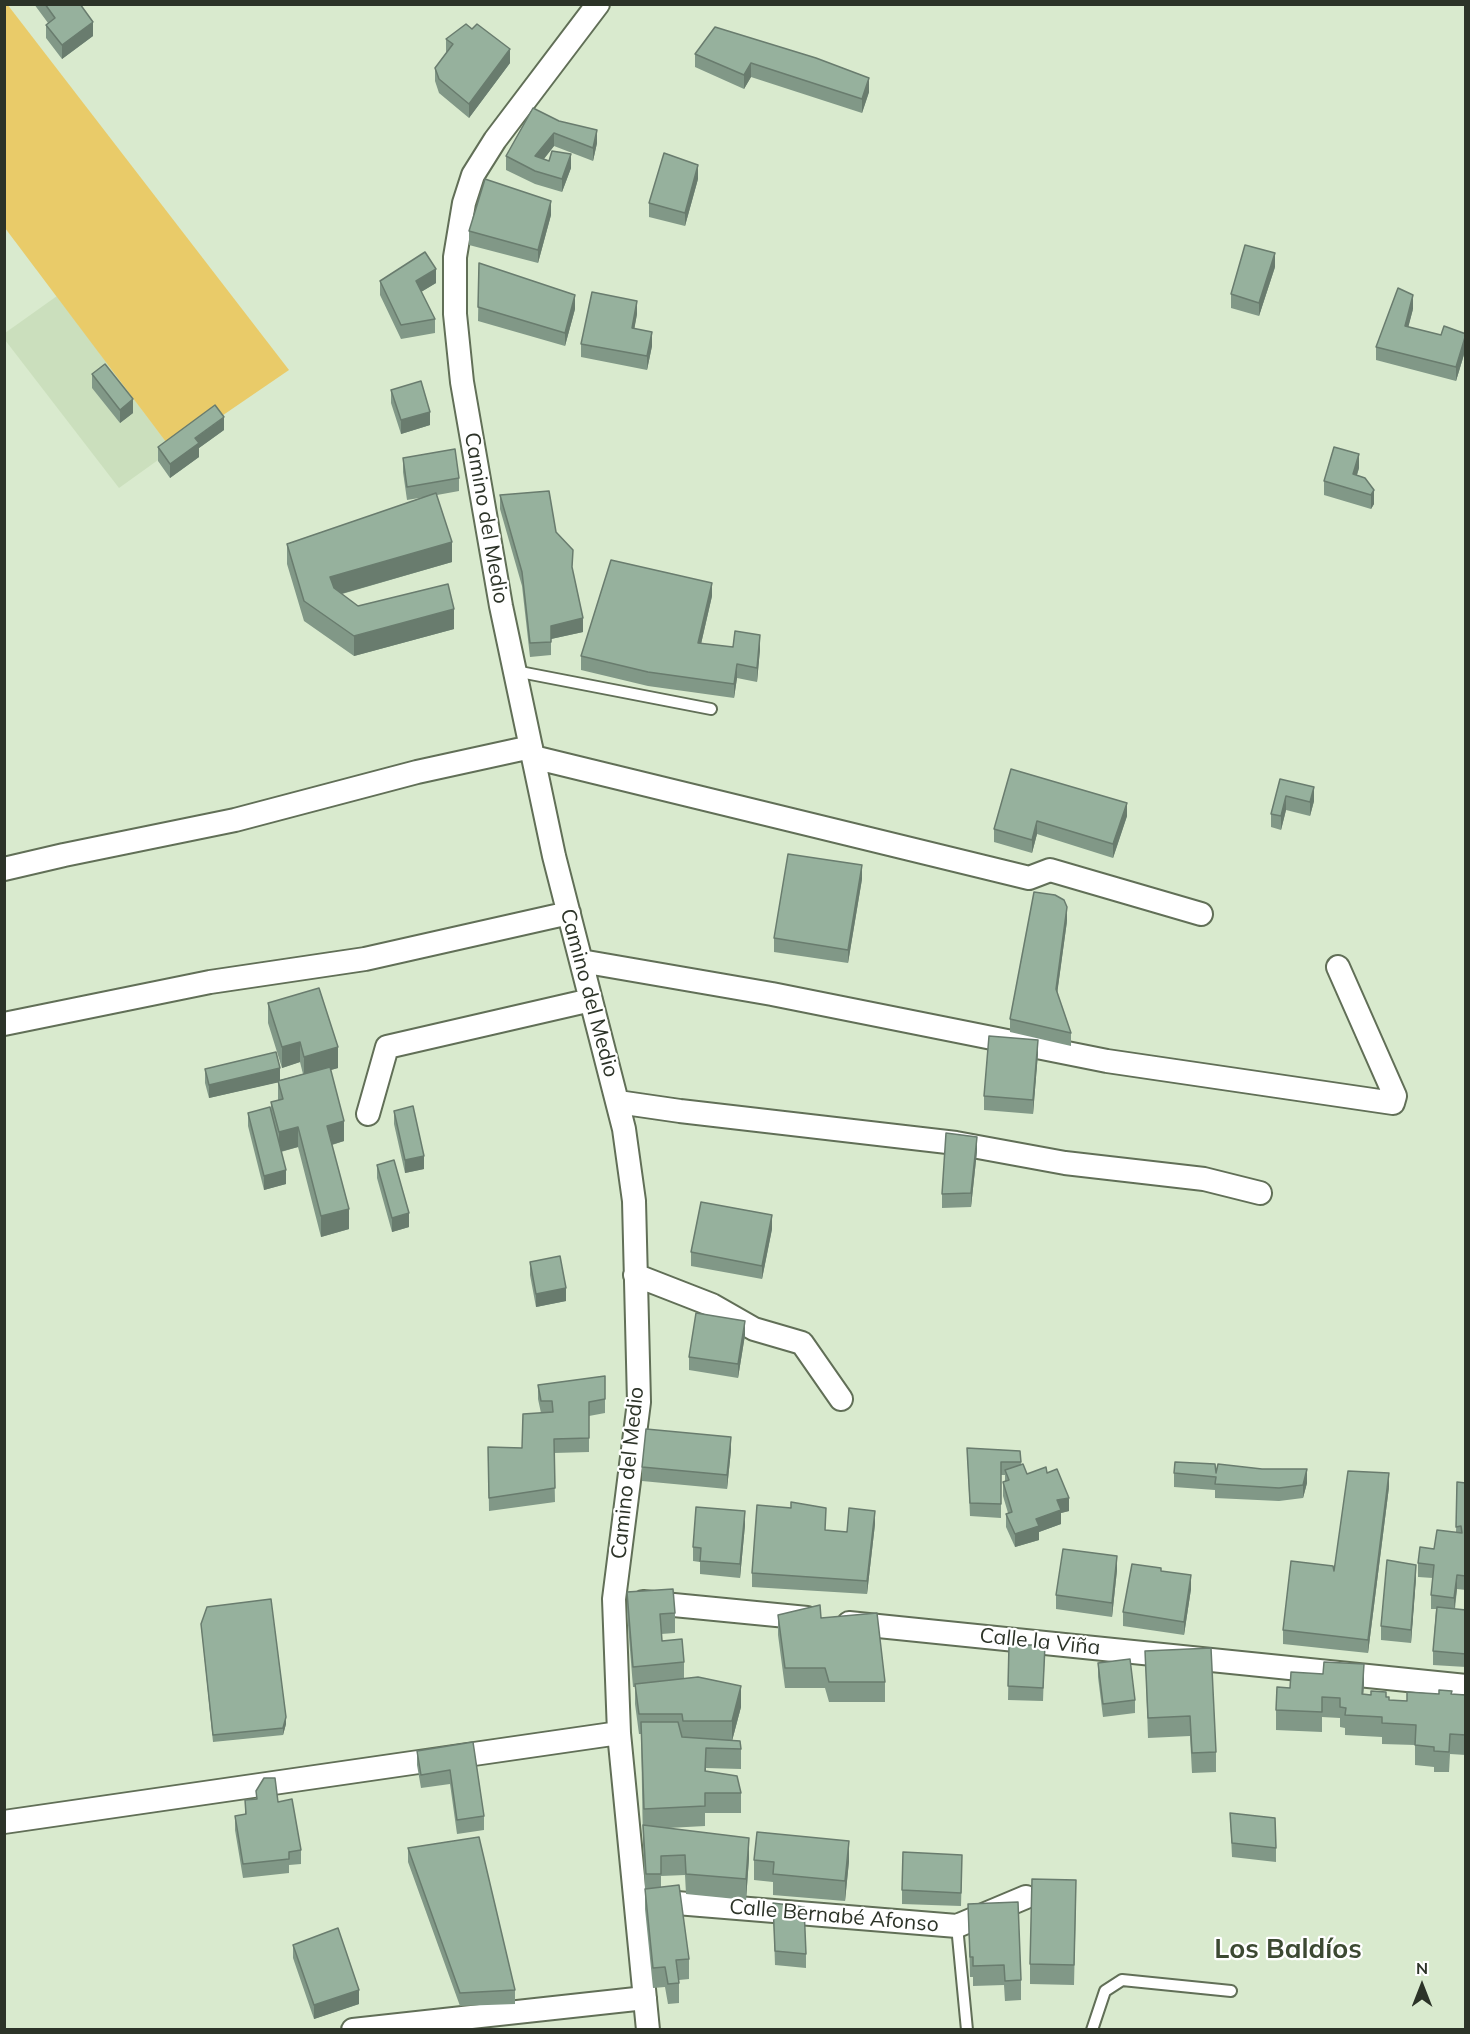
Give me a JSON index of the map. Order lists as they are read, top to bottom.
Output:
{
  "streets": {
    "street": ["Camino del Medio", "Calle la Viña", "Calle Bernabé Afonso"]
  },
  "crossings": [
    ["Camino del Medio", "Calle la Viña"],
    ["Camino del Medio", "Calle Bernabé Afonso"]
  ],
  "districts": ["Los Baldíos"],
  "north": "top"
}
